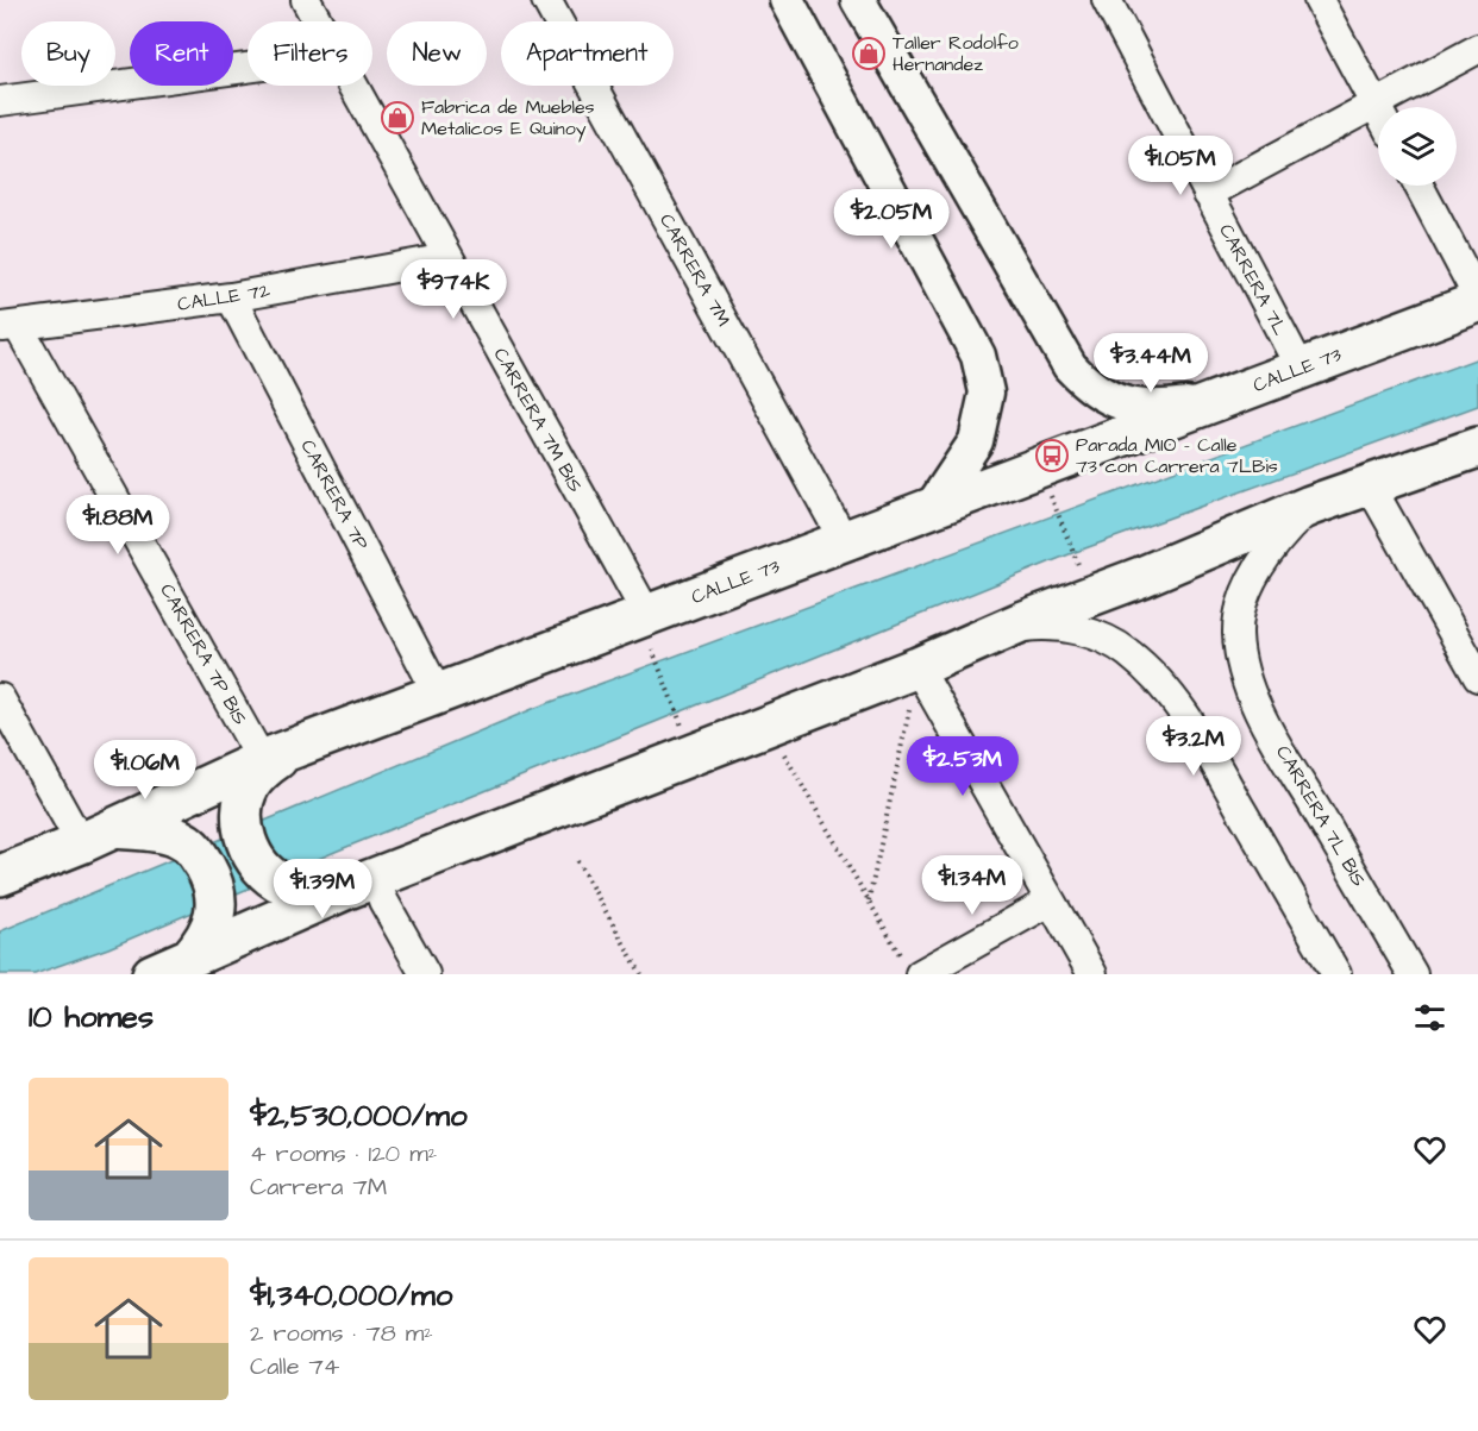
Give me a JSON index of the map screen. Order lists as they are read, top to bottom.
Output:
{
  "streets": {
    "main road": ["CALLE 73"],
    "street": [
      "CARRERA 7M",
      "CARRERA 7L",
      "CALLE 72",
      "CARRERA 7M BIS",
      "CARRERA 7P",
      "CARRERA 7P BIS",
      "CARRERA 7L BIS"
    ]
  },
  "crossings": [
    ["CARRERA 7M", "CALLE 73"],
    ["CARRERA 7L", "CALLE 73"],
    ["CALLE 72", "CARRERA 7M BIS"],
    ["CALLE 72", "CARRERA 7P"],
    ["CALLE 72", "CARRERA 7P BIS"],
    ["CALLE 73", "CARRERA 7M BIS"],
    ["CALLE 73", "CARRERA 7P"],
    ["CALLE 73", "CARRERA 7P BIS"]
  ],
  "places": {
    "shop": ["Taller Rodolfo Hernandez", "Fabrica de Muebles Metalicos E Quinoy"],
    "bus stop": ["Parada MIO - Calle 73 con Carrera 7LBis"]
  },
  "page": {
    "chip": [
      "Buy",
      "Rent",
      "Filters",
      "New",
      "Apartment"
    ],
    "price": [
      "$1.05M",
      "$2.05M",
      "$974K",
      "$3.44M",
      "$1.88M",
      "$3.2M",
      "$2.53M",
      "$1.06M",
      "$1.34M",
      "$1.39M"
    ],
    "heading": "10 homes",
    "list": [
      {
        "name": "$2,530,000/mo",
        "note": "4 rooms · 120 m² · Carrera 7M"
      },
      {
        "name": "$1,340,000/mo",
        "note": "2 rooms · 78 m² · Calle 74"
      }
    ]
  }
}
